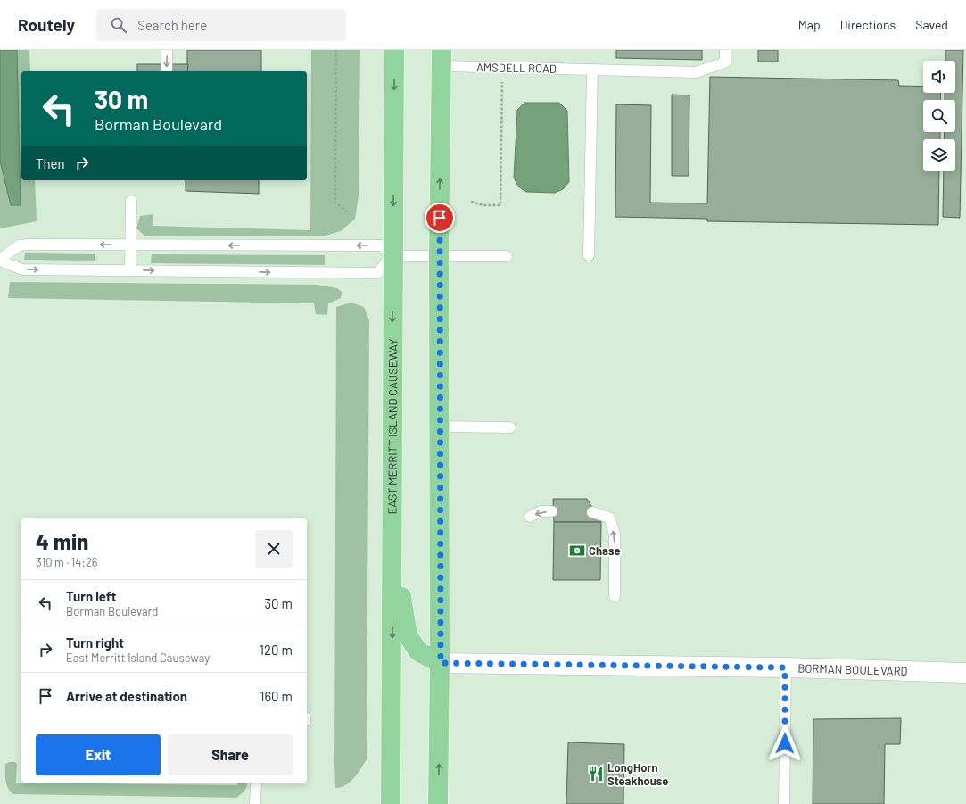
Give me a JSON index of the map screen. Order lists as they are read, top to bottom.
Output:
{
  "streets": {
    "main road": ["EAST MERRITT ISLAND CAUSEWAY"],
    "street": ["BORMAN BOULEVARD"],
    "lane": ["AMSDELL ROAD"]
  },
  "places": {
    "bank": ["Chase"],
    "restaurant": ["LongHorn Steakhouse"]
  },
  "page": {
    "header": "Routely",
    "search": "Search here",
    "nav": ["Map", "Directions", "Saved"],
    "turn": ["30 m", "Borman Boulevard"],
    "then": "Then",
    "heading": ["4 min", "310 m · 14:26"],
    "list": [
      {
        "name": "Turn left",
        "note": "Borman Boulevard",
        "value": "30 m"
      },
      {
        "name": "Turn right",
        "note": "East Merritt Island Causeway",
        "value": "120 m"
      },
      {
        "name": "Arrive at destination",
        "value": "160 m"
      }
    ],
    "buttons": ["Exit", "Share"]
  }
}
